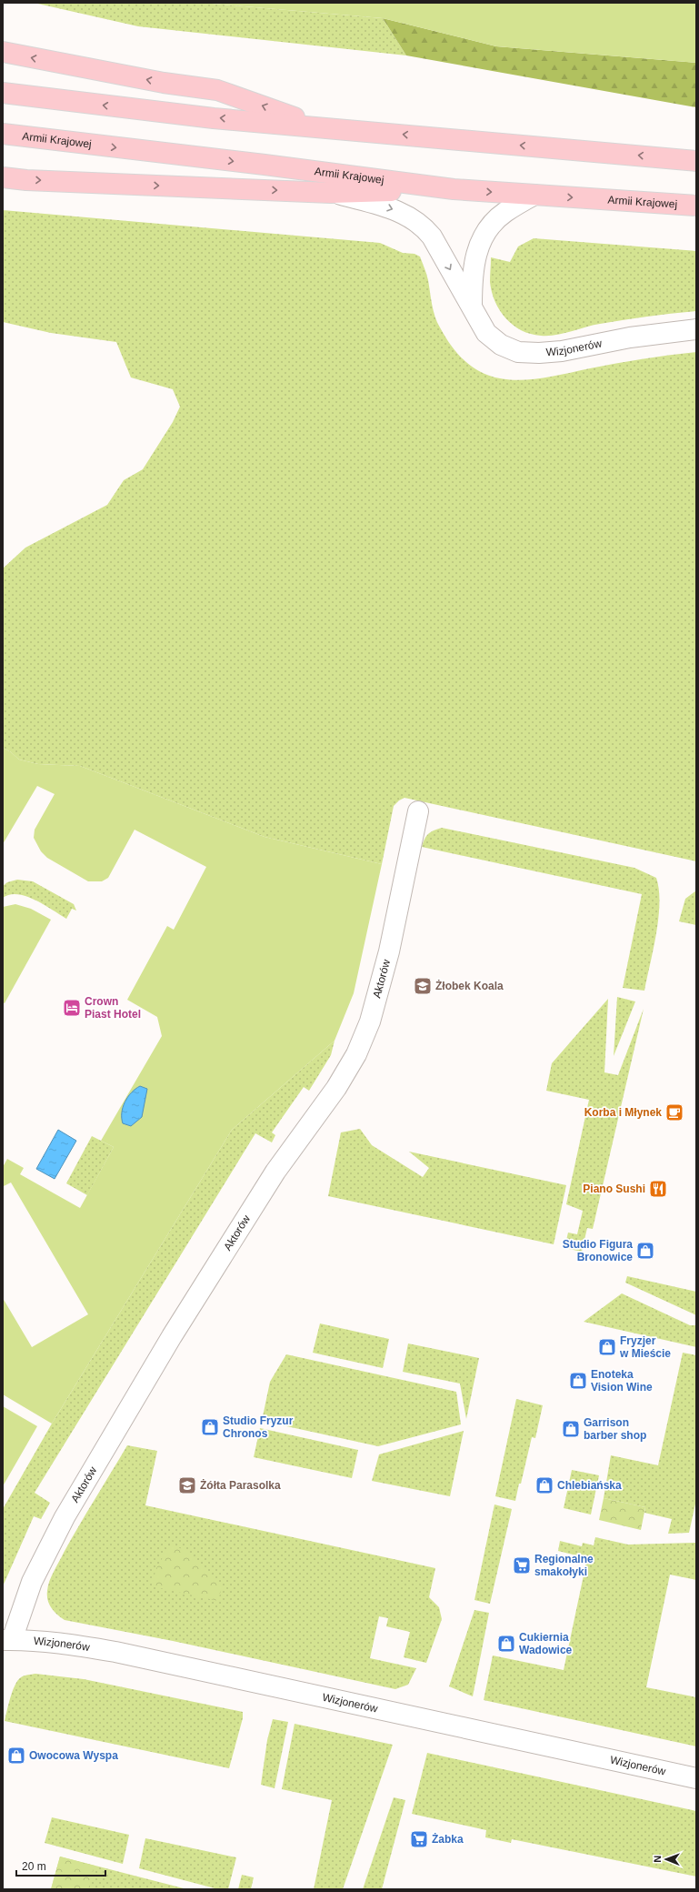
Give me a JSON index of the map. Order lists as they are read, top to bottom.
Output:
{
  "streets": {
    "main road": ["Armii Krajowej"],
    "street": ["Wizjonerów", "Aktorów"]
  },
  "crossings": [
    ["Armii Krajowej", "Wizjonerów"],
    ["Wizjonerów", "Aktorów"]
  ],
  "places": {
    "school or university": ["Żłobek Koala", "Żółta Parasolka"],
    "hotel": ["Crown Piast Hotel"],
    "cafe": ["Korba i Młynek"],
    "restaurant": ["Piano Sushi"],
    "shop": [
      "Studio Figura Bronowice",
      "Fryzjer w Mieście",
      "Enoteka Vision Wine",
      "Studio Fryzur Chronos",
      "Garrison barber shop",
      "Chlebiańska",
      "Cukiernia Wadowice",
      "Owocowa Wyspa"
    ],
    "supermarket": ["Regionalne smakołyki", "Żabka"]
  },
  "scale_bar": "20 m",
  "north": "left"
}
